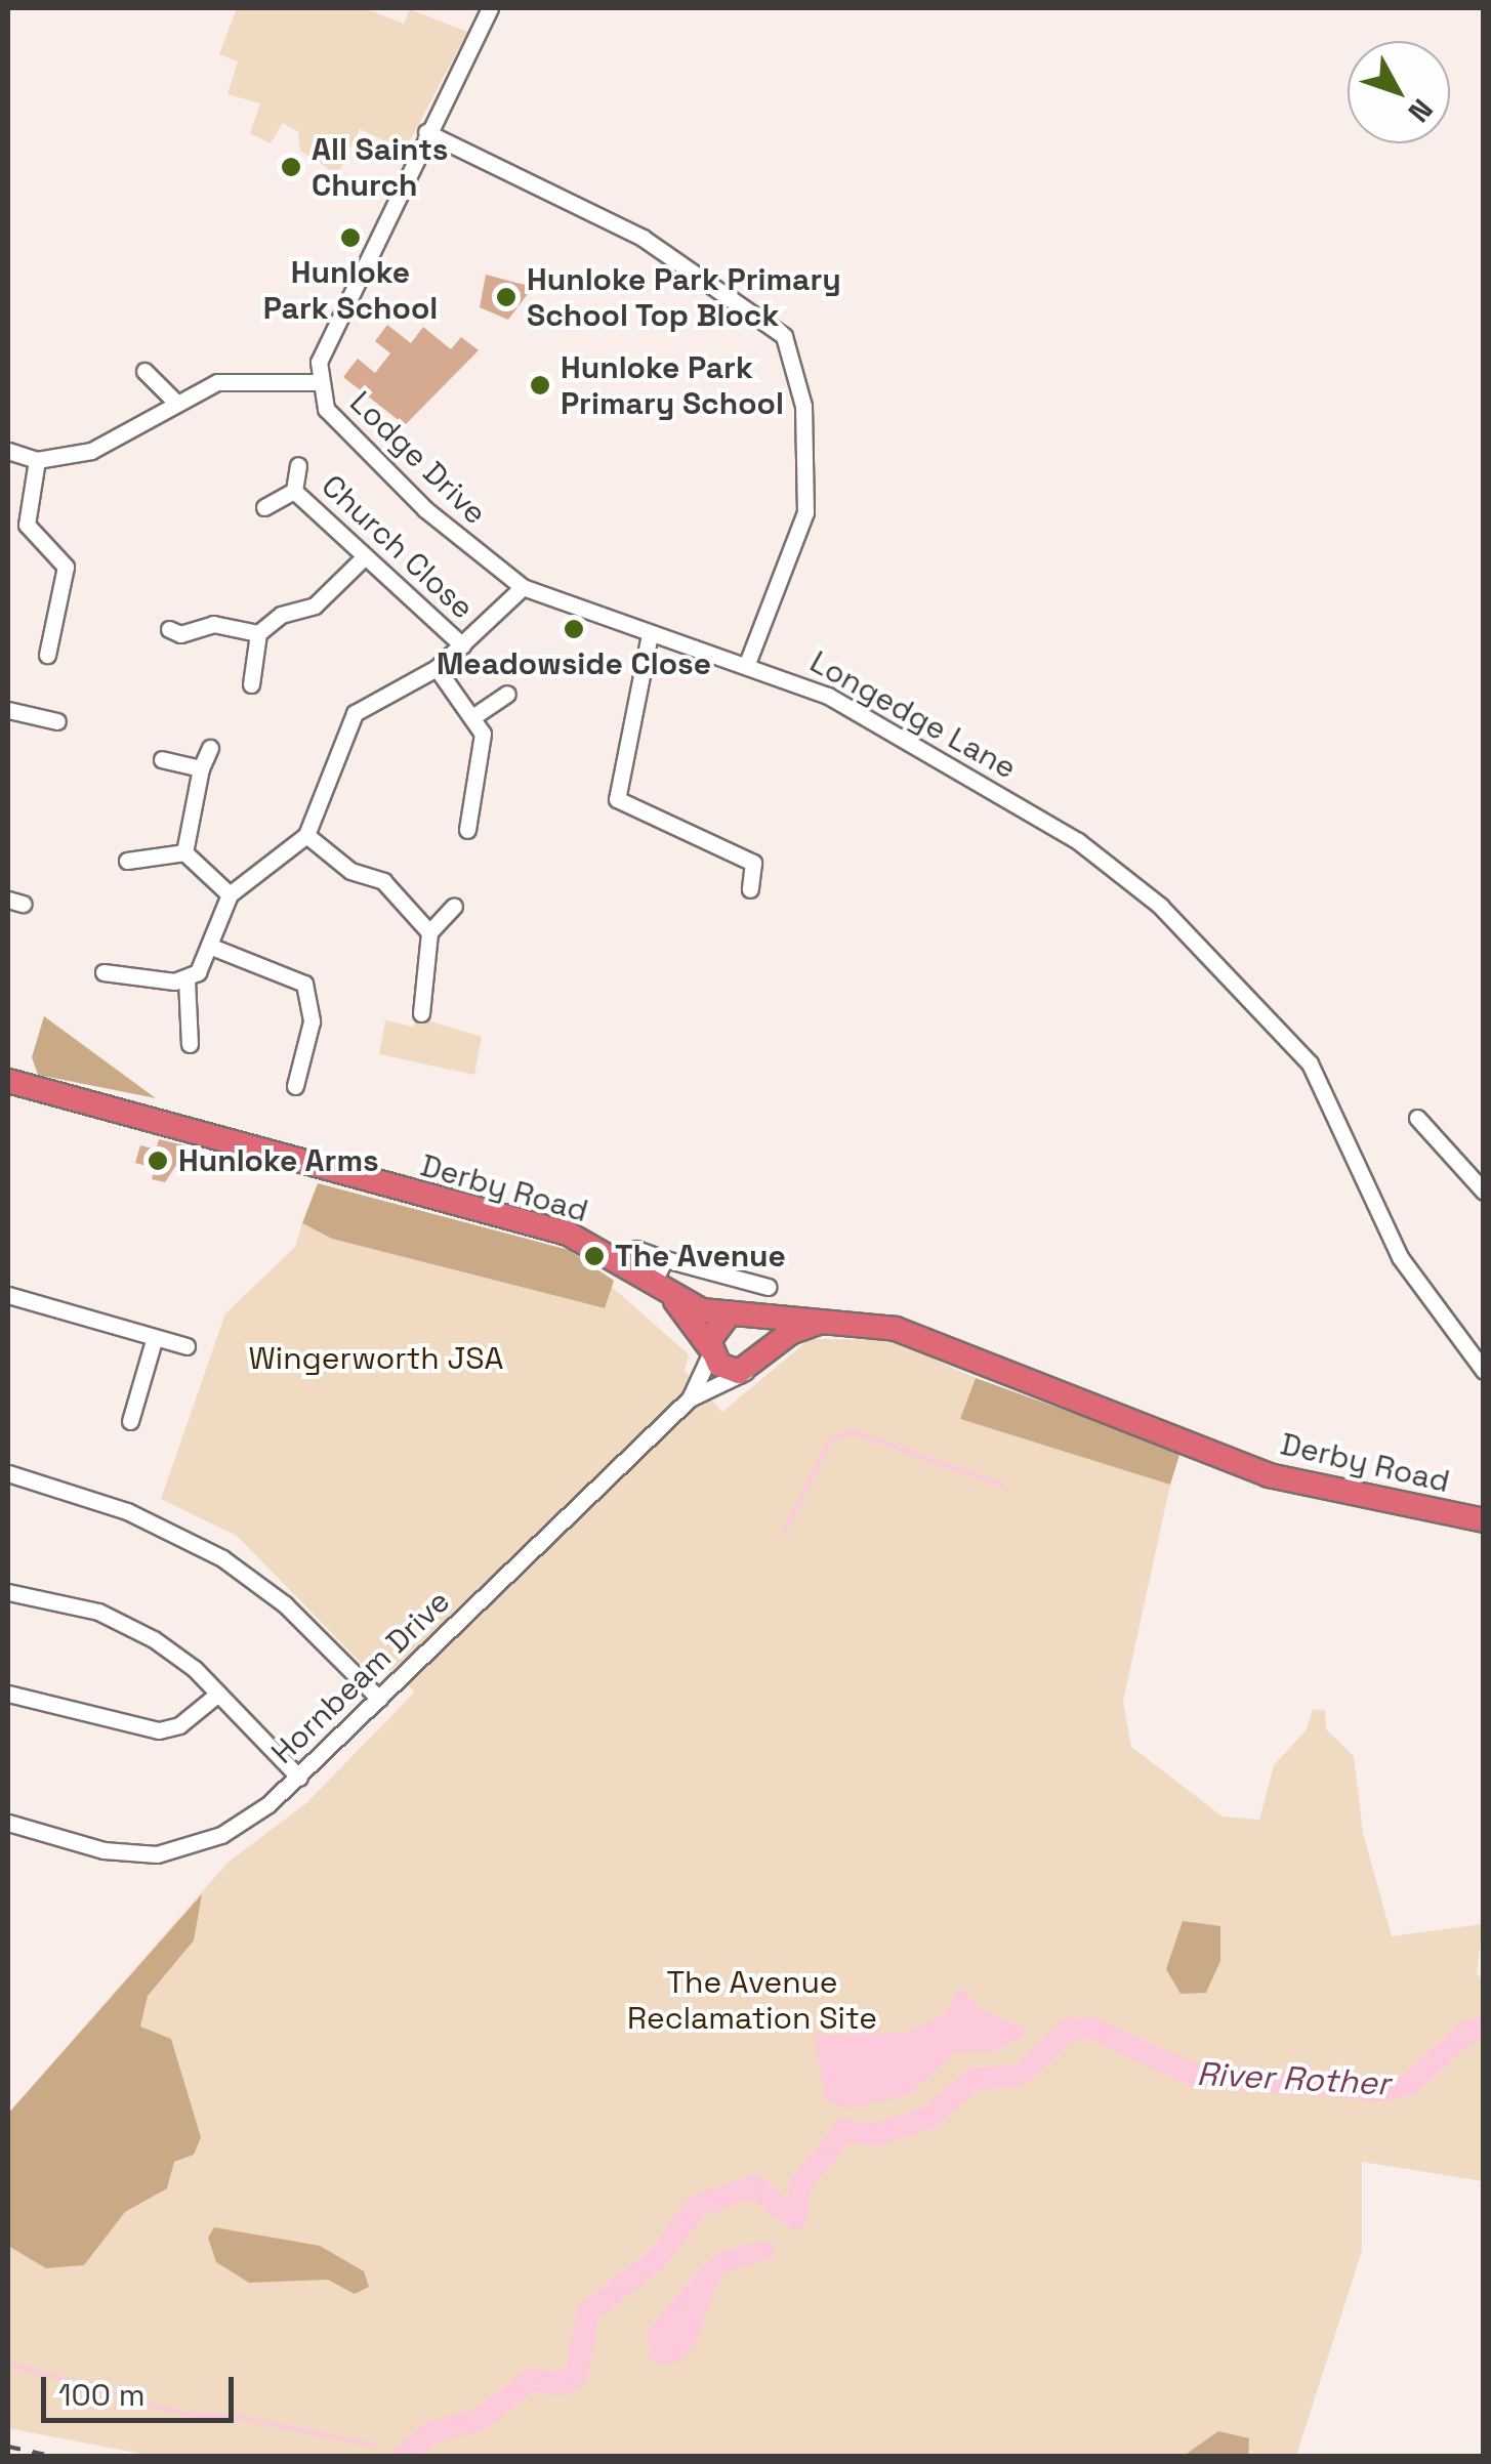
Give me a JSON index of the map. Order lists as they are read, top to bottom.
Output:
{
  "streets": {
    "highway": ["Derby Road"],
    "street": [
      "Lodge Drive",
      "Church Close",
      "Longedge Lane",
      "Hornbeam Drive"
    ]
  },
  "crossings": [
    ["Lodge Drive", "Longedge Lane"],
    ["Derby Road", "Hornbeam Drive"]
  ],
  "water": ["River Rother"],
  "parks": ["Wingerworth JSA", "The Avenue Reclamation Site"],
  "places": [
    "All Saints Church",
    "Hunloke Park School",
    "Hunloke Park Primary School Top Block",
    "Hunloke Park Primary School",
    "Meadowside Close",
    "Hunloke Arms",
    "The Avenue"
  ],
  "scale_bar": "100 m",
  "north": "bottom right"
}
